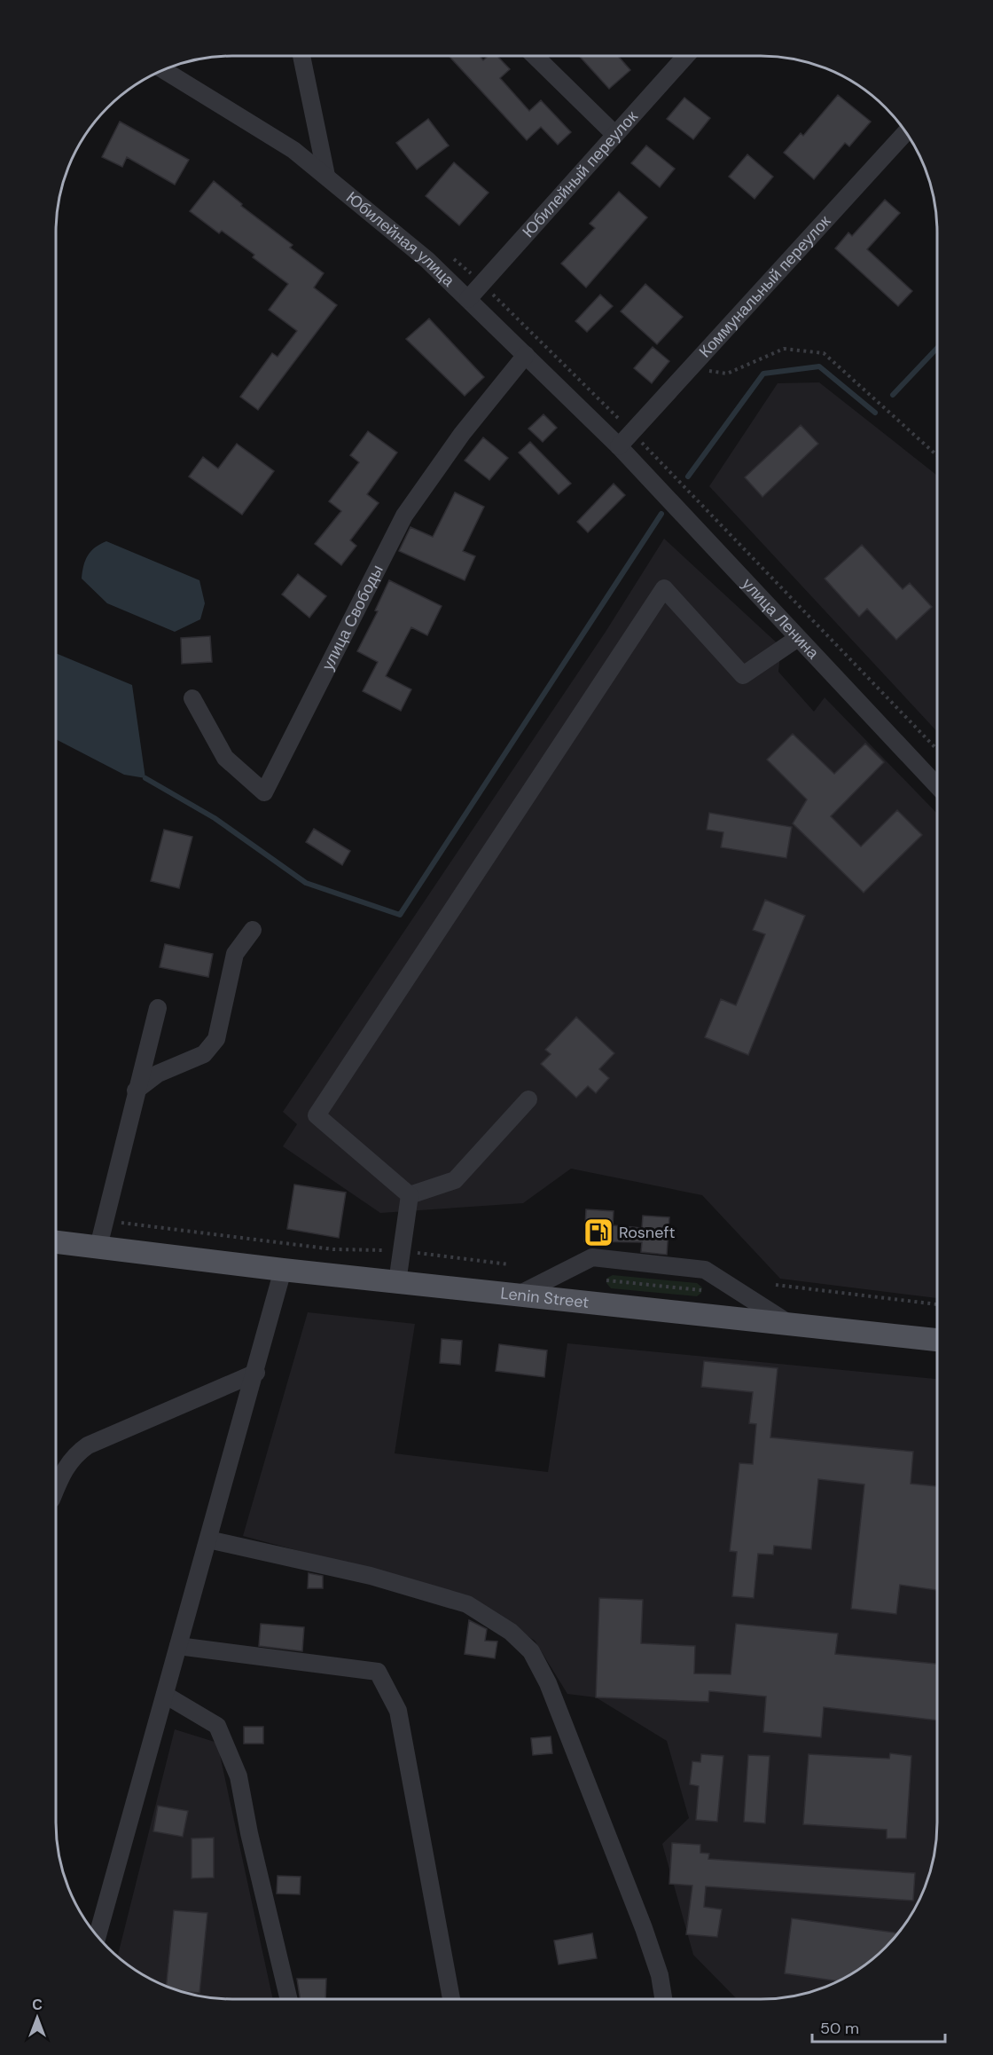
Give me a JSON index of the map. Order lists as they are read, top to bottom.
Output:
{
  "streets": {
    "main road": ["Lenin Street"],
    "street": [
      "Юбилейный переулок",
      "Юбилейная улица",
      "Коммунальный переулок",
      "улица Свободы",
      "улица Ленина"
    ]
  },
  "crossings": [
    ["Юбилейный переулок", "Юбилейная улица"],
    ["Юбилейная улица", "Коммунальный переулок"],
    ["Юбилейная улица", "улица Свободы"],
    ["Юбилейная улица", "улица Ленина"],
    ["Коммунальный переулок", "улица Ленина"]
  ],
  "places": {
    "fuel station": ["Rosneft"]
  },
  "scale_bar": "50 m",
  "north": "top"
}
